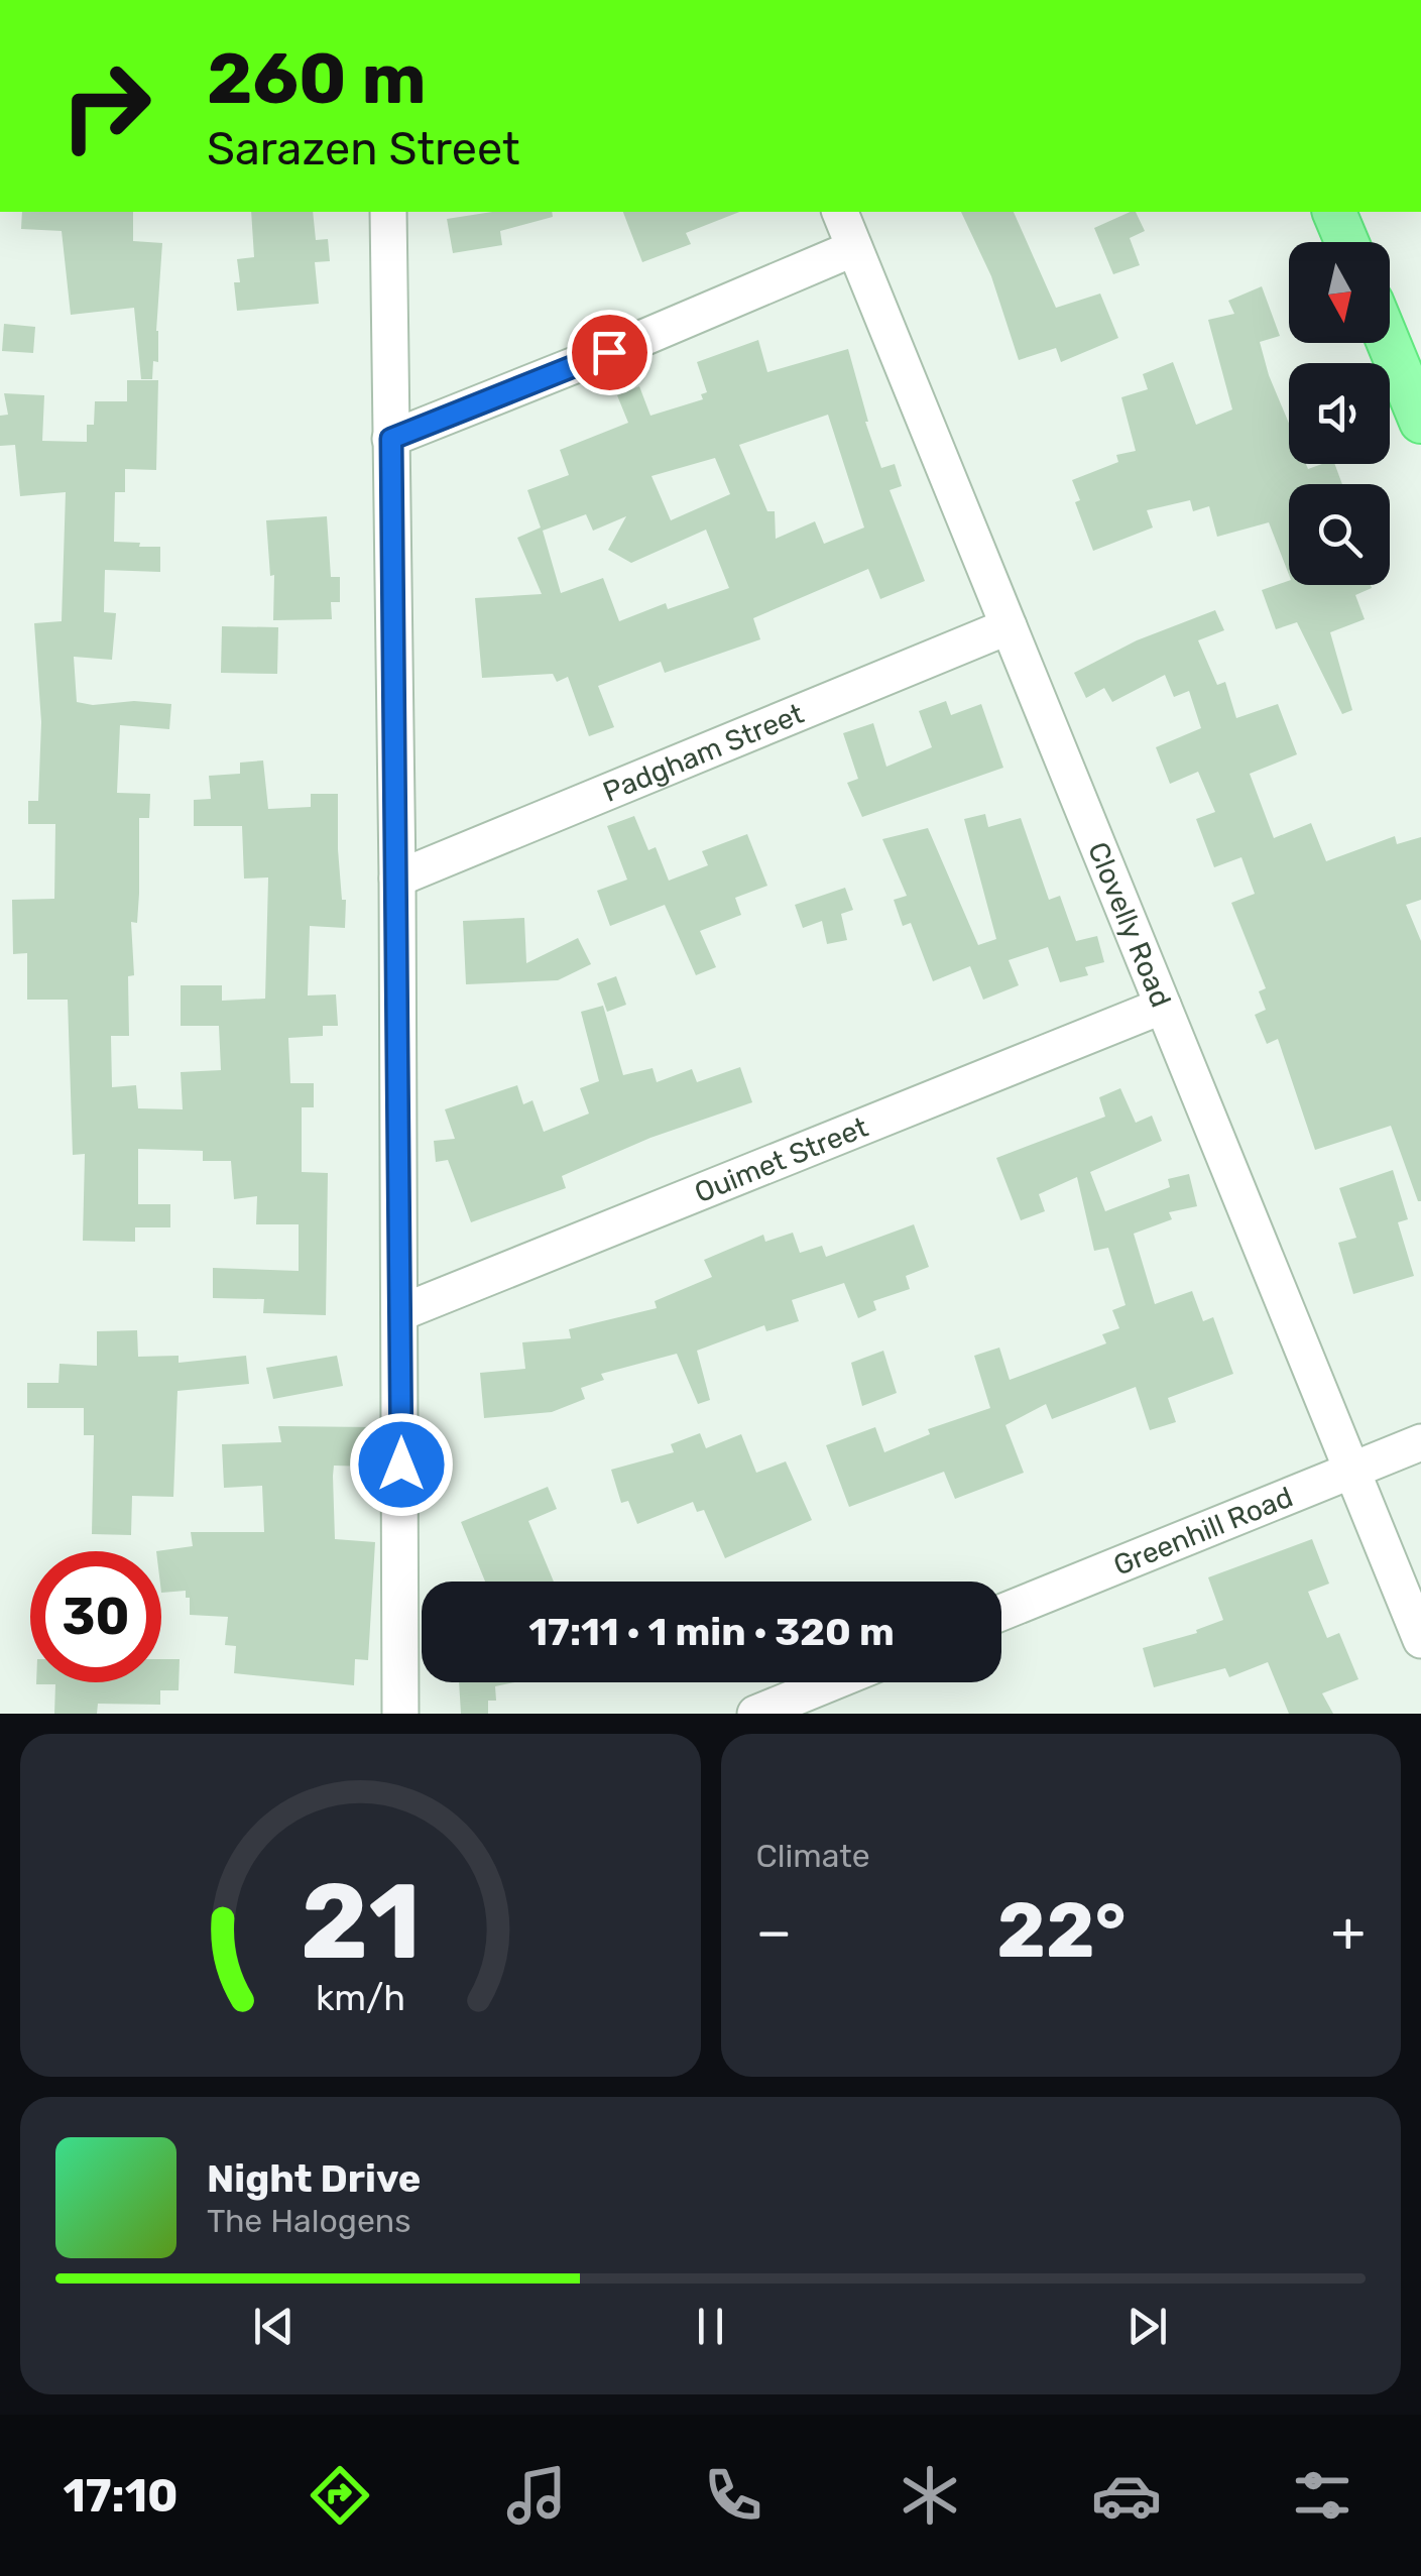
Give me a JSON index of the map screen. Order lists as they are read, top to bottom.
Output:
{
  "streets": {
    "street": [
      "Padgham Street",
      "Clovelly Road",
      "Ouimet Street",
      "Greenhill Road"
    ]
  },
  "crossings": [
    ["Padgham Street", "Clovelly Road"],
    ["Clovelly Road", "Ouimet Street"],
    ["Clovelly Road", "Greenhill Road"]
  ],
  "north": "bottom",
  "page": {
    "turn": ["260 m", "Sarazen Street"],
    "limit": "30",
    "trip": "17:11 · 1 min · 320 m",
    "tile": "Climate",
    "heat": ["−", "22°", "+"],
    "song": ["Night Drive", "The Halogens"],
    "tabs": "17:10",
    "gauge": ["21", "km/h"]
  }
}
